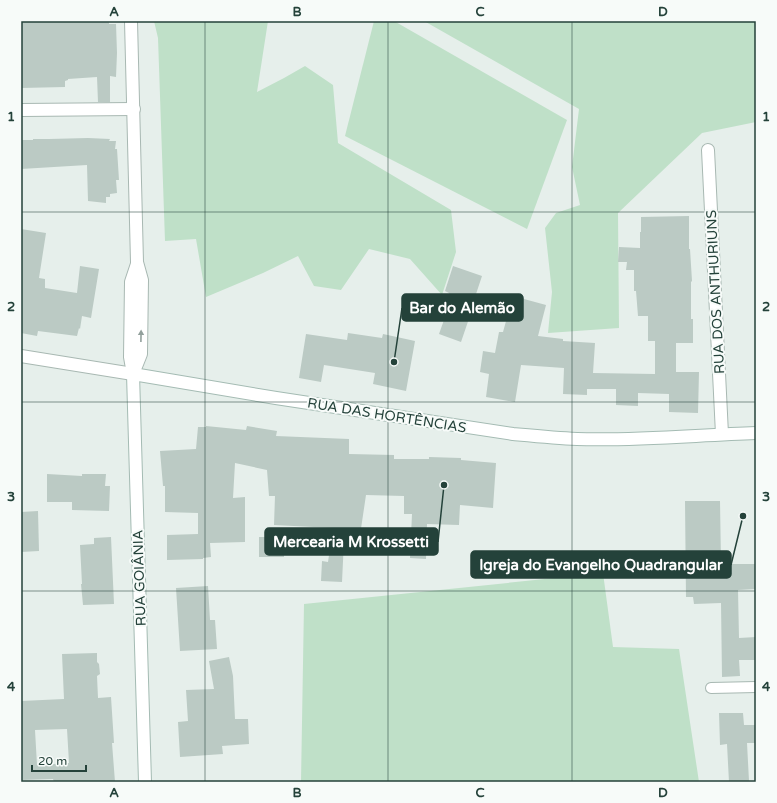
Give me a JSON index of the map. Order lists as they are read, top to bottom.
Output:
{
  "streets": {
    "street": ["RUA DOS ANTHURIUNS", "RUA DAS HORTÊNCIAS", "RUA GOIÂNIA"]
  },
  "crossings": [
    ["RUA DOS ANTHURIUNS", "RUA DAS HORTÊNCIAS"],
    ["RUA DAS HORTÊNCIAS", "RUA GOIÂNIA"]
  ],
  "places": ["Bar do Alemão", "Mercearia M Krossetti", "Igreja do Evangelho Quadrangular"],
  "scale_bar": "20 m",
  "grid": {
    "columns": [
      "A",
      "B",
      "C",
      "D"
    ],
    "rows": [
      "1",
      "2",
      "3",
      "4"
    ]
  }
}
